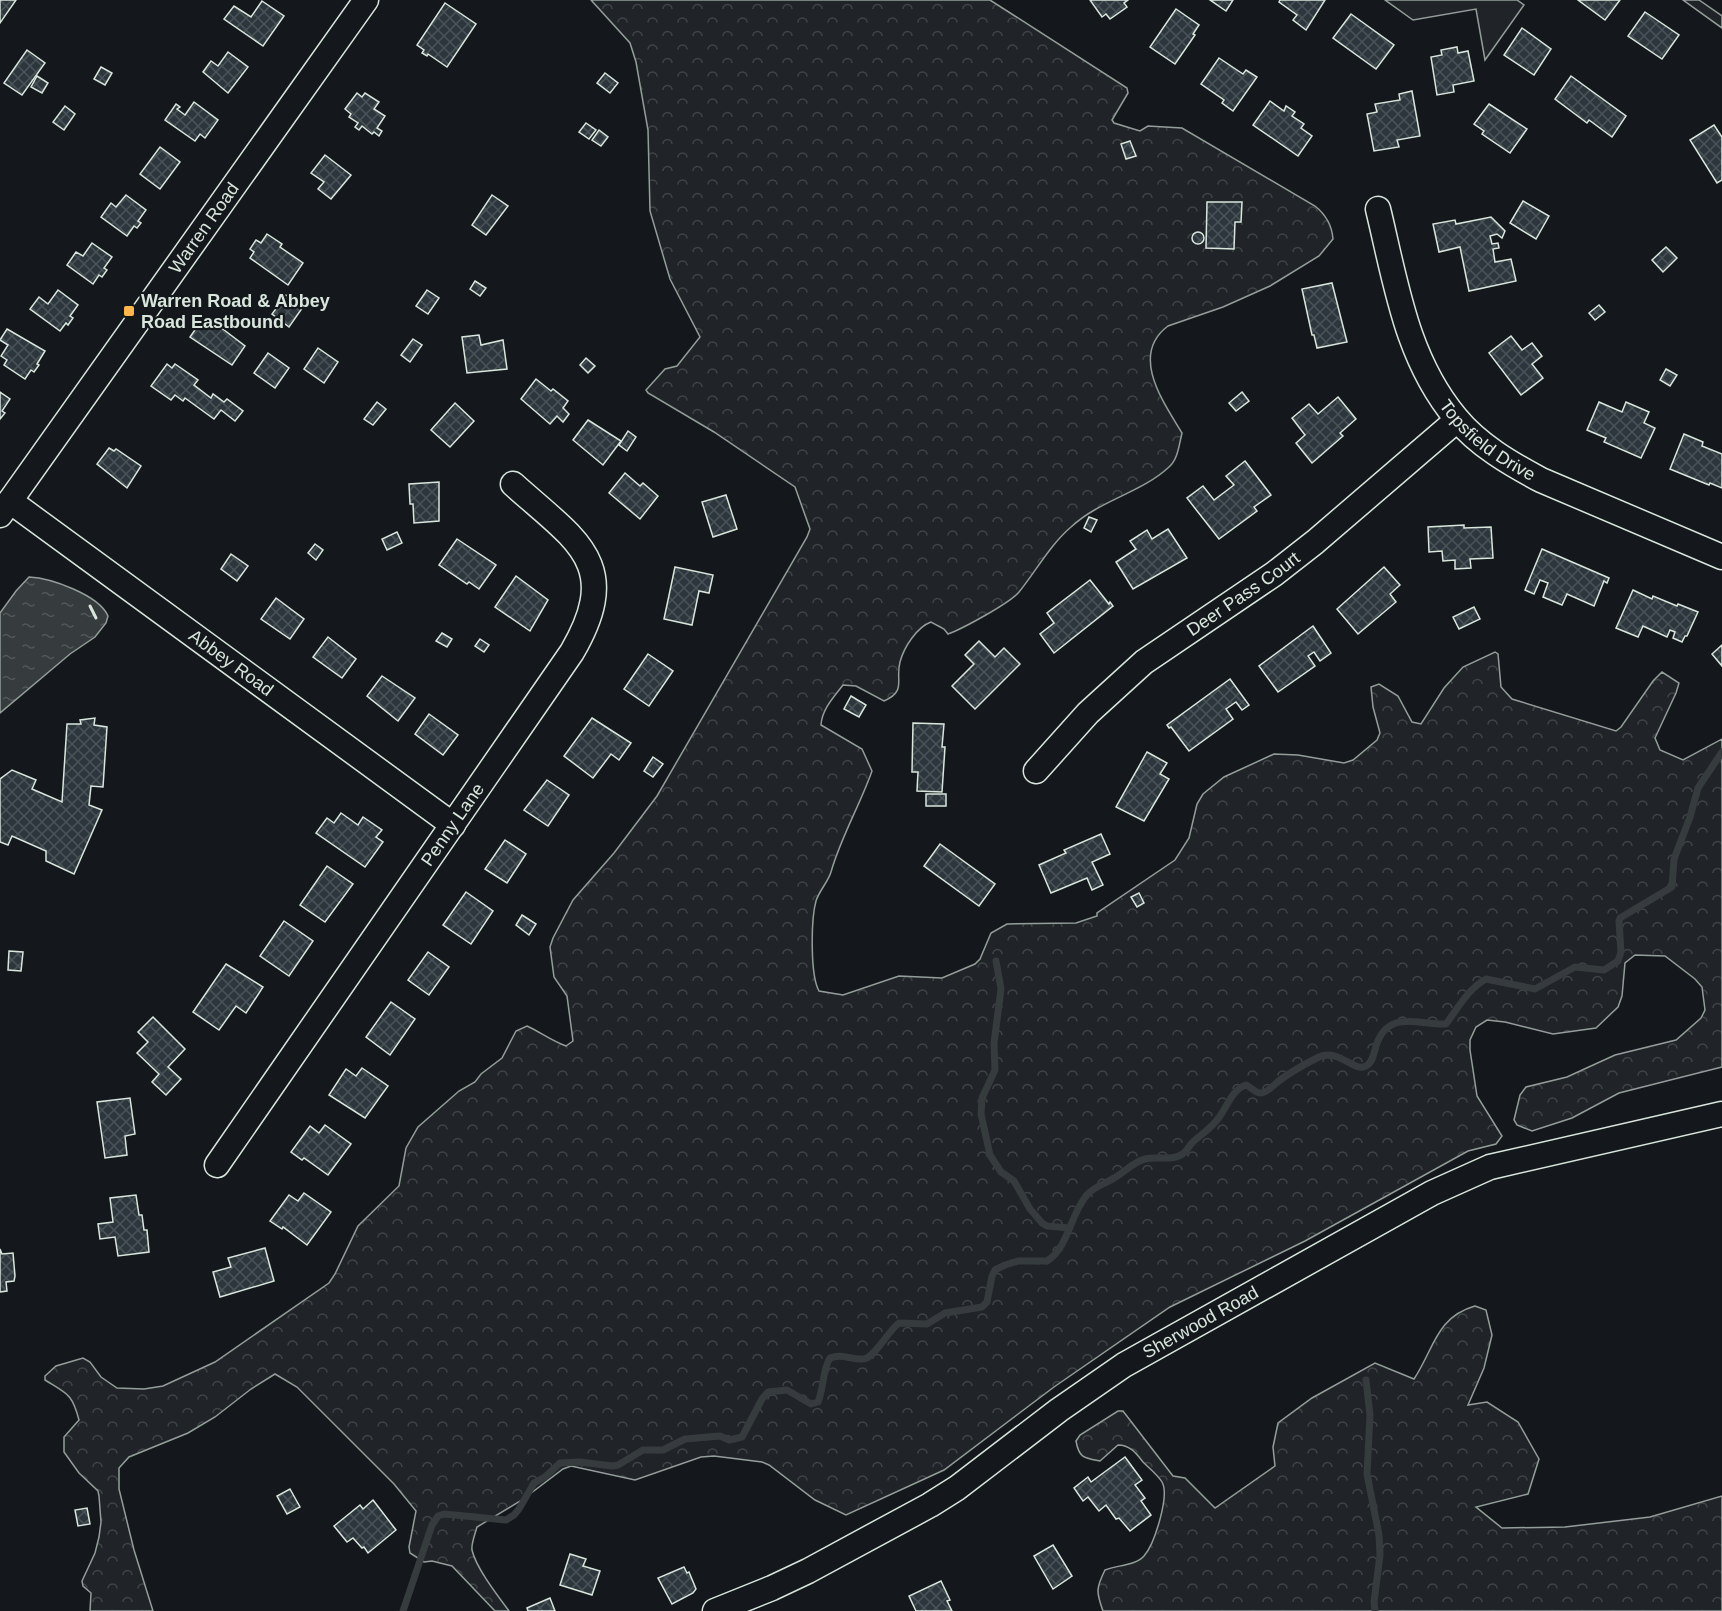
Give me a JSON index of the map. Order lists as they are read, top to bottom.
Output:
{
  "streets": {
    "street": [
      "Warren Road",
      "Topsfield Drive",
      "Deer Pass Court",
      "Abbey Road",
      "Penny Lane",
      "Sherwood Road"
    ]
  },
  "crossings": [
    ["Warren Road", "Abbey Road"],
    ["Topsfield Drive", "Deer Pass Court"],
    ["Abbey Road", "Penny Lane"]
  ],
  "places": {
    "transit": ["Warren Road & Abbey Road Eastbound"]
  }
}
